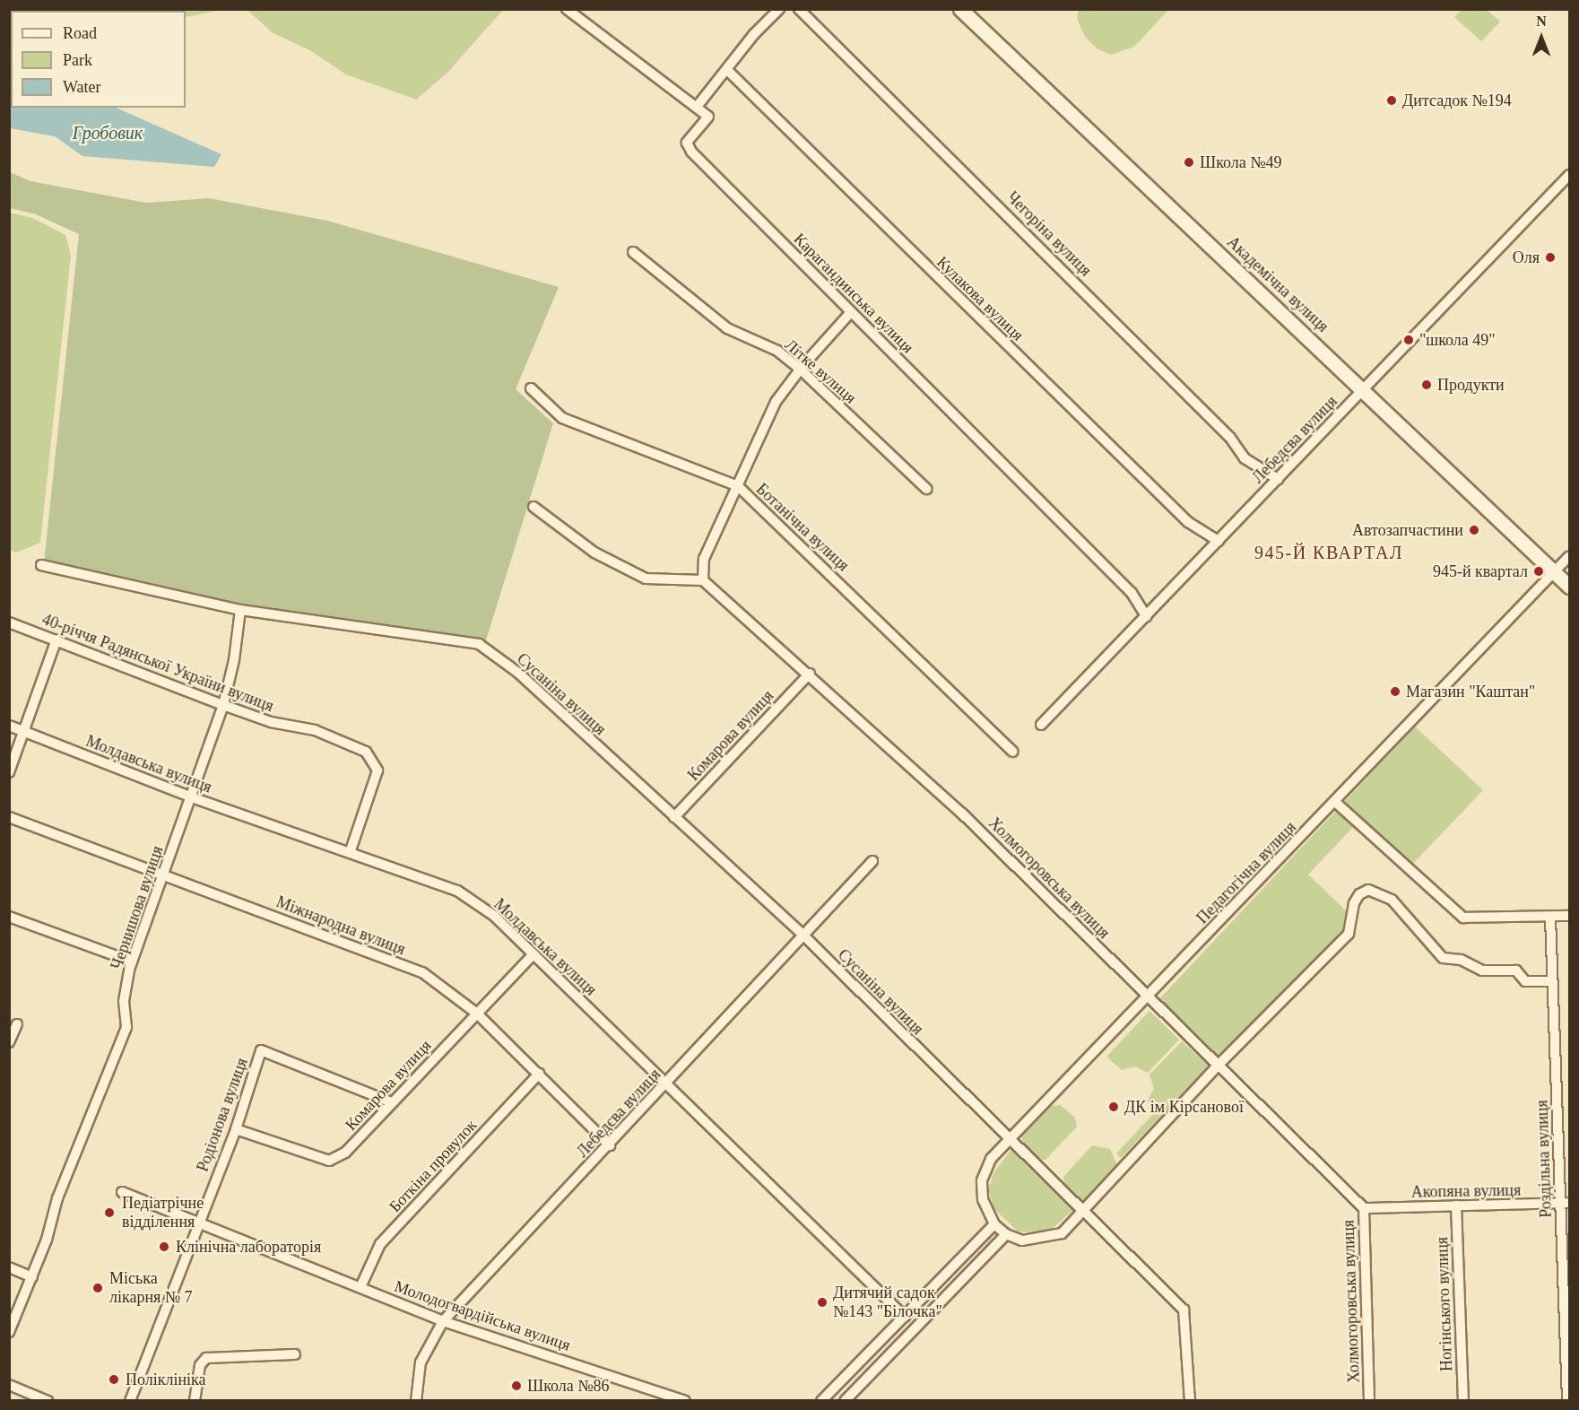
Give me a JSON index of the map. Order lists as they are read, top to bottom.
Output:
{
  "streets": {
    "main road": ["Академічна вулиця"],
    "street": [
      "Чегоріна вулиця",
      "Карагандинська вулиця",
      "Кулакова вулиця",
      "Літке вулиця",
      "Лебедєва вулиця",
      "Ботанічна вулиця",
      "40-річчя Радянської України вулиця",
      "Сусаніна вулиця",
      "Комарова вулиця",
      "Молдавська вулиця",
      "Педагогічна вулиця",
      "Холмогоровська вулиця",
      "Чернишова вулиця",
      "Міжнародна вулиця",
      "Родіонова вулиця",
      "Роздільна вулиця",
      "Боткіна провулок",
      "Акопяна вулиця",
      "Ногінського вулиця",
      "Молодогвардійська вулиця"
    ]
  },
  "crossings": [
    ["Чегоріна вулиця", "Лебедєва вулиця"],
    ["Академічна вулиця", "Лебедєва вулиця"],
    ["Академічна вулиця", "Педагогічна вулиця"],
    ["Карагандинська вулиця", "Лебедєва вулиця"],
    ["Кулакова вулиця", "Лебедєва вулиця"],
    ["Лебедєва вулиця", "Сусаніна вулиця"],
    ["Лебедєва вулиця", "Молдавська вулиця"],
    ["Лебедєва вулиця", "Міжнародна вулиця"],
    ["Лебедєва вулиця", "Молодогвардійська вулиця"],
    ["40-річчя Радянської України вулиця", "Молдавська вулиця"],
    ["40-річчя Радянської України вулиця", "Чернишова вулиця"],
    ["Сусаніна вулиця", "Комарова вулиця"],
    ["Сусаніна вулиця", "Педагогічна вулиця"],
    ["Сусаніна вулиця", "Чернишова вулиця"],
    ["Комарова вулиця", "Молдавська вулиця"],
    ["Комарова вулиця", "Холмогоровська вулиця"],
    ["Комарова вулиця", "Міжнародна вулиця"],
    ["Комарова вулиця", "Родіонова вулиця"],
    ["Молдавська вулиця", "Чернишова вулиця"],
    ["Педагогічна вулиця", "Холмогоровська вулиця"],
    ["Холмогоровська вулиця", "Акопяна вулиця"],
    ["Чернишова вулиця", "Міжнародна вулиця"],
    ["Міжнародна вулиця", "Боткіна провулок"],
    ["Родіонова вулиця", "Молодогвардійська вулиця"],
    ["Роздільна вулиця", "Акопяна вулиця"],
    ["Боткіна провулок", "Молодогвардійська вулиця"],
    ["Акопяна вулиця", "Ногінського вулиця"]
  ],
  "districts": ["945-Й КВАРТАЛ"],
  "water": ["Гробовик"],
  "places": [
    "Дитсадок №194",
    "Школа №49",
    "Оля",
    "\"школа 49\"",
    "Продукти",
    "Автозапчастини",
    "945-й квартал",
    "Магазин \"Каштан\"",
    "ДК ім Кірсанової",
    "Педіатрічне відділення",
    "Клінічна лабораторія",
    "Міська лікарня № 7",
    "Дитячий садок №143 \"Білочка\"",
    "Поліклініка",
    "Школа №86"
  ],
  "legend": ["Road", "Park", "Water"],
  "north": "top"
}
